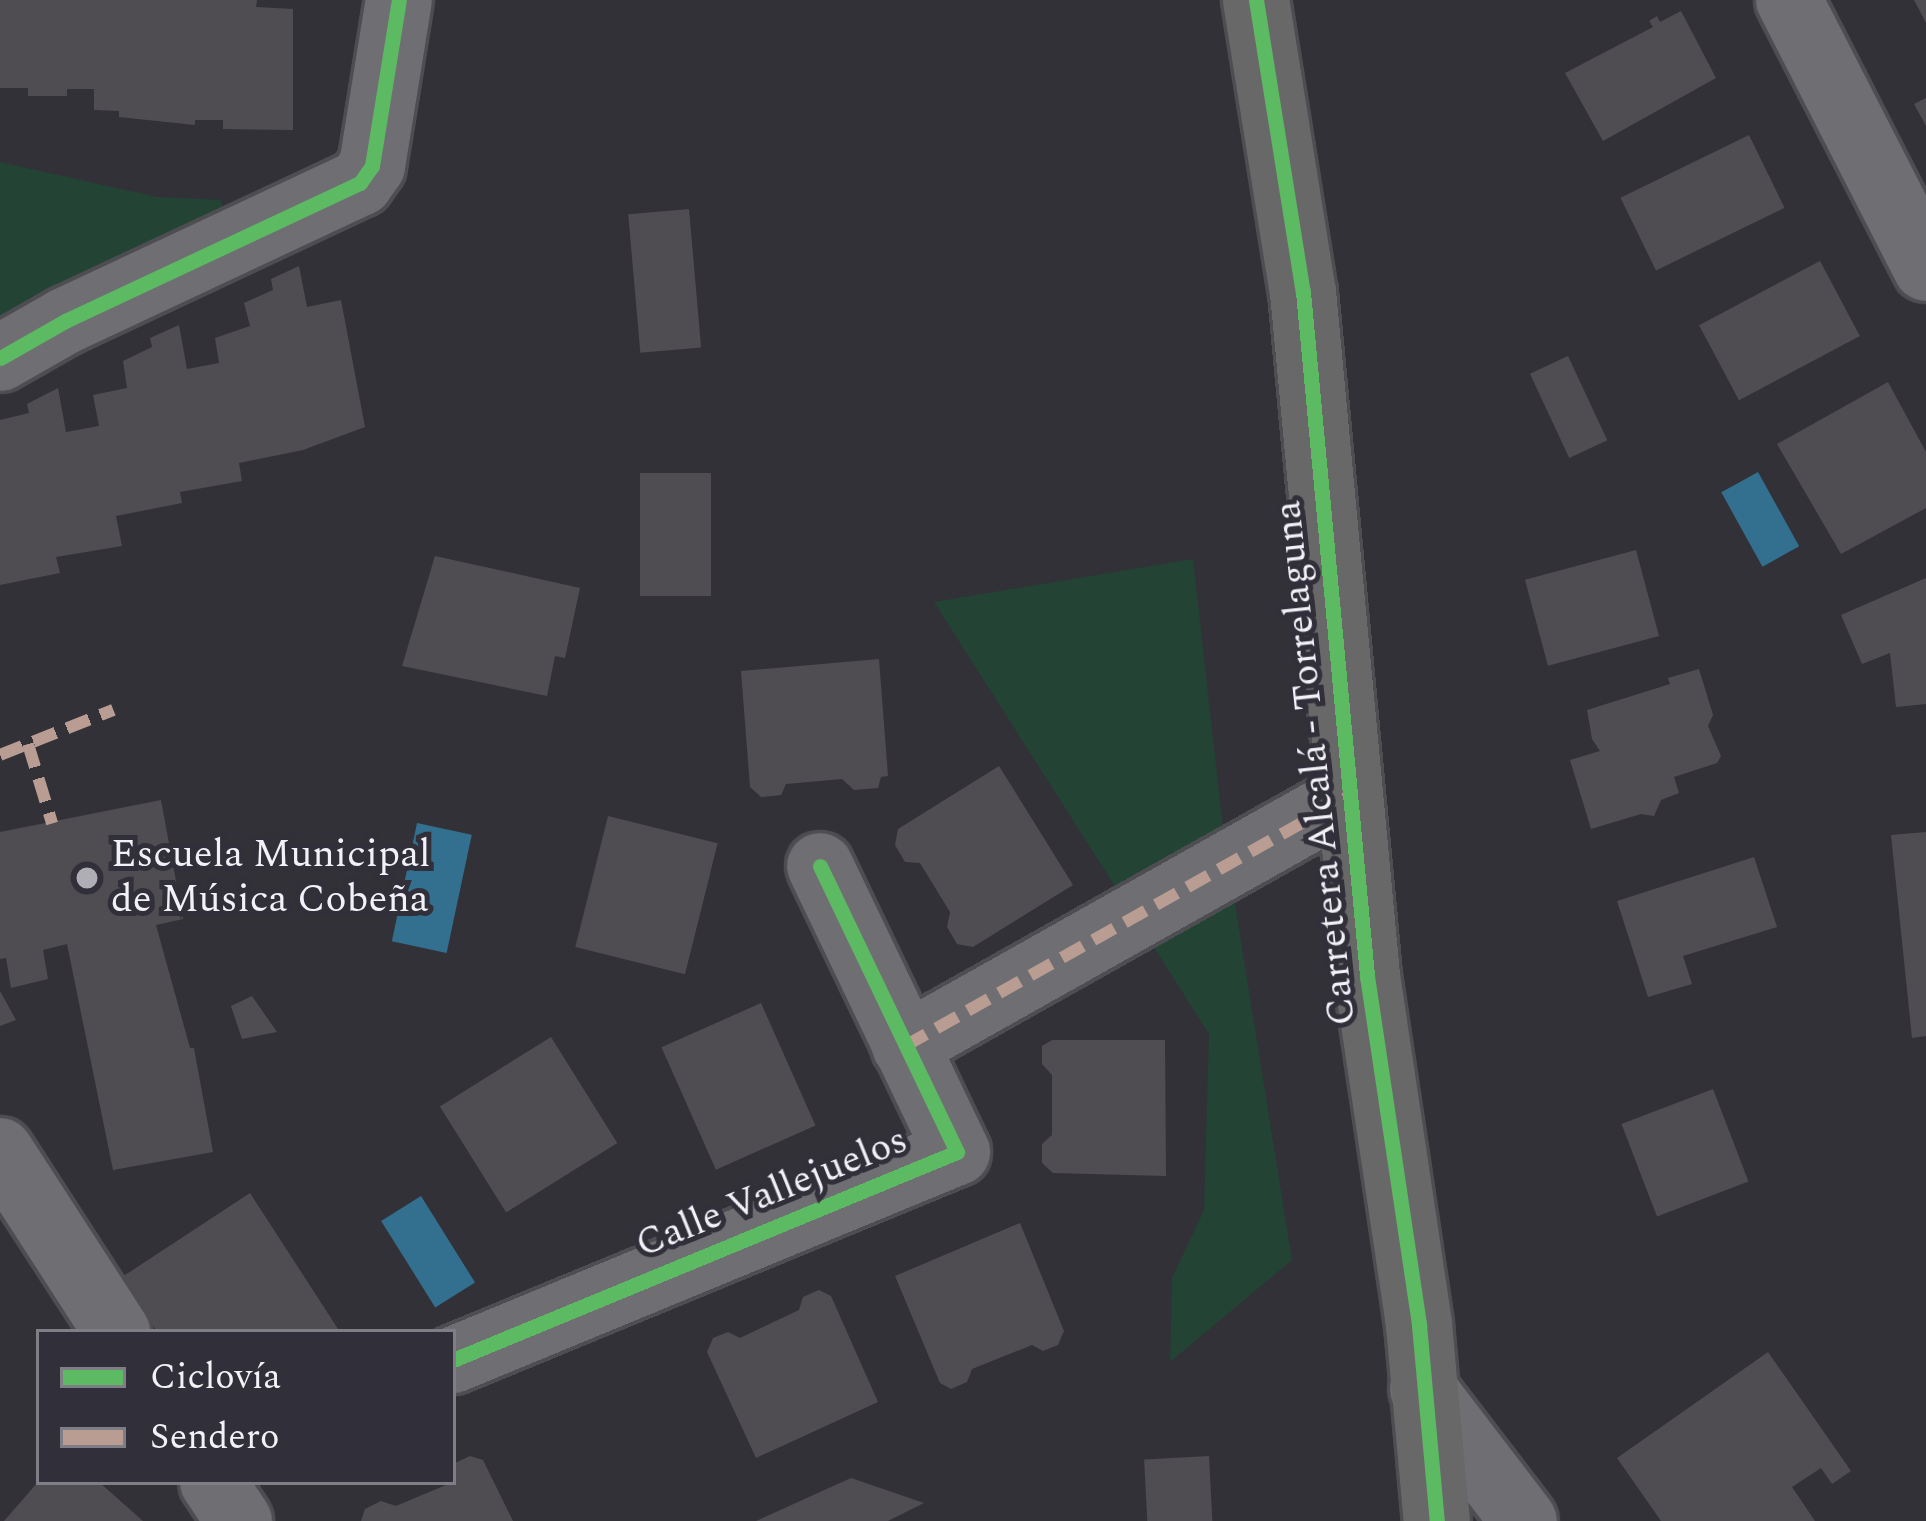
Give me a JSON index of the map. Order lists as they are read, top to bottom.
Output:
{
  "streets": {
    "street": ["Carretera Alcalá - Torrelaguna", "Calle Vallejuelos"]
  },
  "places": ["Escuela Municipal de Música Cobeña"],
  "legend": ["Ciclovía", "Sendero"]
}
